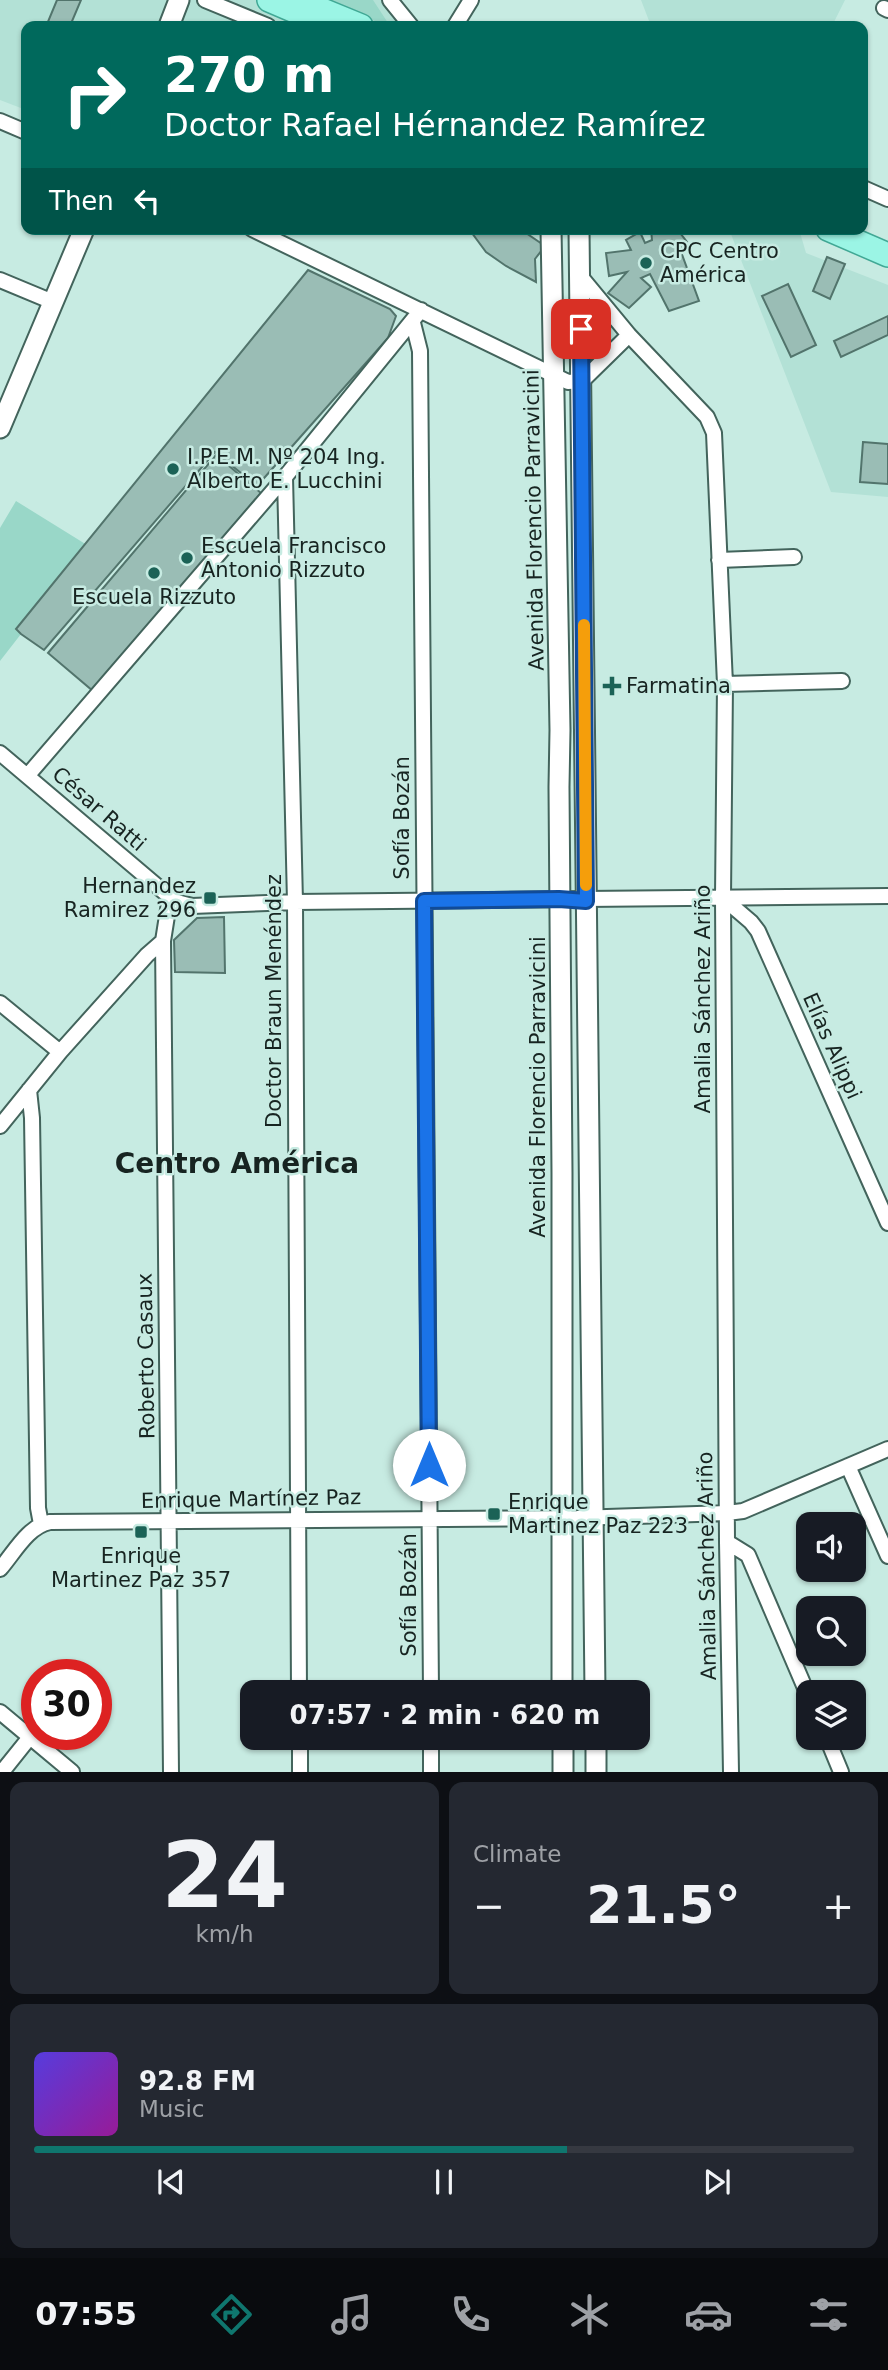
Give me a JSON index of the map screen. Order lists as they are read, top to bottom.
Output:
{
  "streets": {
    "main road": ["Avenida Florencio Parravicini"],
    "street": [
      "César Ratti",
      "Sofía Bozán",
      "Amalia Sánchez Ariño",
      "Doctor Braun Menéndez",
      "Elías Alippi",
      "Roberto Casaux",
      "Enrique Martínez Paz"
    ]
  },
  "crossings": [
    ["Avenida Florencio Parravicini", "Enrique Martínez Paz"],
    ["César Ratti", "Roberto Casaux"],
    ["Sofía Bozán", "Enrique Martínez Paz"],
    ["Amalia Sánchez Ariño", "Elías Alippi"],
    ["Amalia Sánchez Ariño", "Enrique Martínez Paz"],
    ["Doctor Braun Menéndez", "Enrique Martínez Paz"],
    ["Roberto Casaux", "Enrique Martínez Paz"]
  ],
  "districts": ["Centro América"],
  "places": {
    "other": [
      "CPC Centro América",
      "I.P.E.M. Nº 204 Ing. Alberto E. Lucchini",
      "Escuela Francisco Antonio Rizzuto",
      "Escuela Rizzuto"
    ],
    "health": ["Farmatina"],
    "transit": ["Hernandez Ramirez 296", "Enrique Martinez Paz 223", "Enrique Martinez Paz 357"]
  },
  "page": {
    "turn": ["270 m", "Doctor Rafael Hérnandez Ramírez"],
    "then": "Then",
    "limit": "30",
    "trip": "07:57 · 2 min · 620 m",
    "tile": [
      ["24", "km/h"],
      "Climate"
    ],
    "heat": ["−", "21.5°", "+"],
    "song": ["92.8 FM", "Music"],
    "tabs": "07:55"
  }
}
